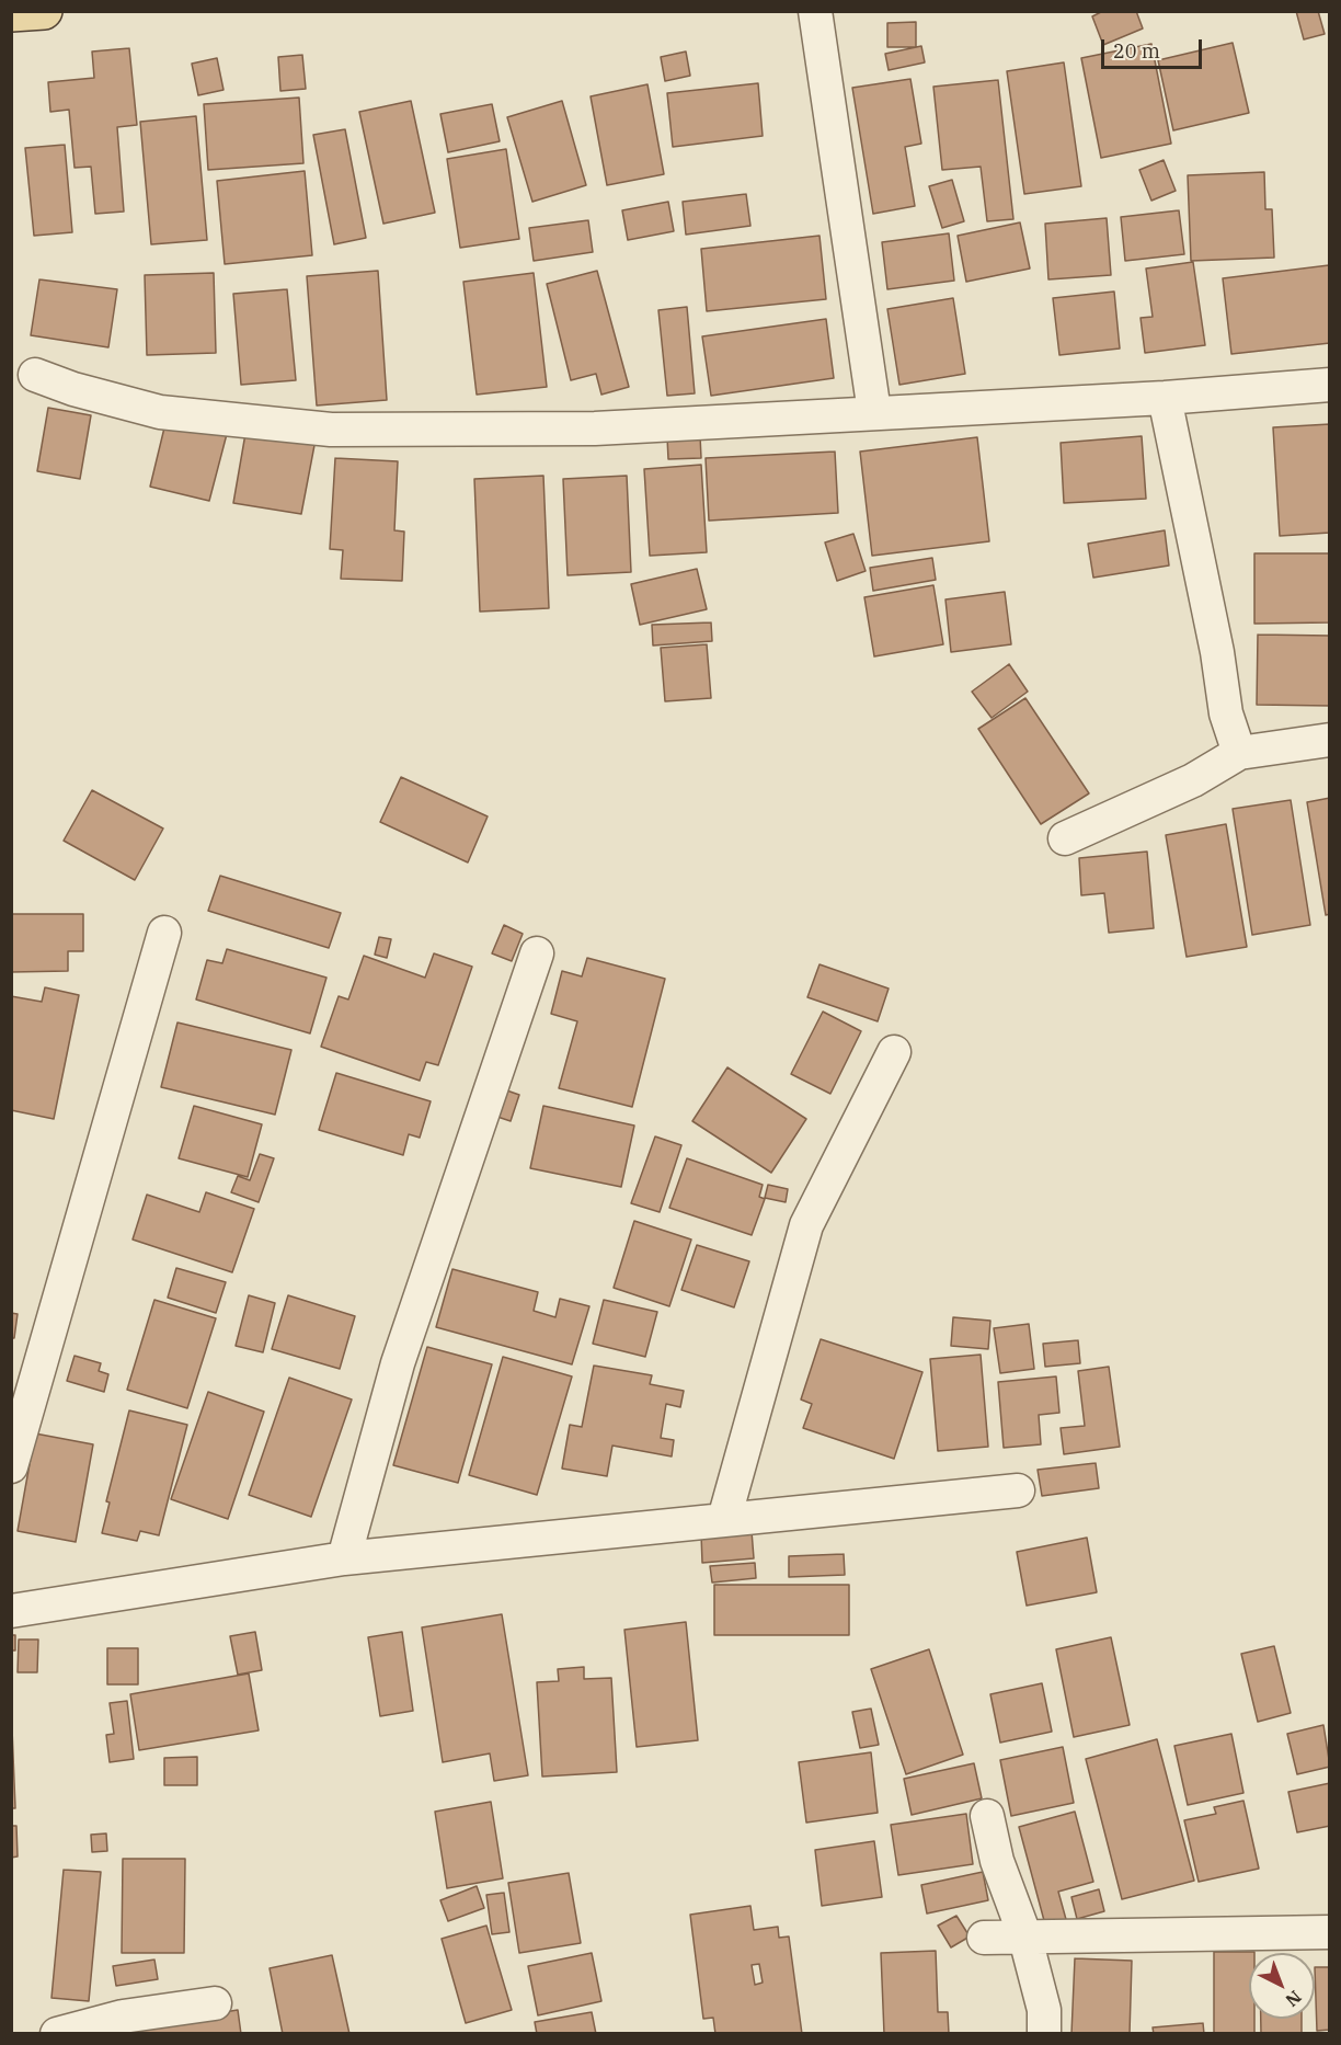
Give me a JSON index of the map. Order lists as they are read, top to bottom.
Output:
{
  "scale_bar": "20 m",
  "north": "bottom right"
}
